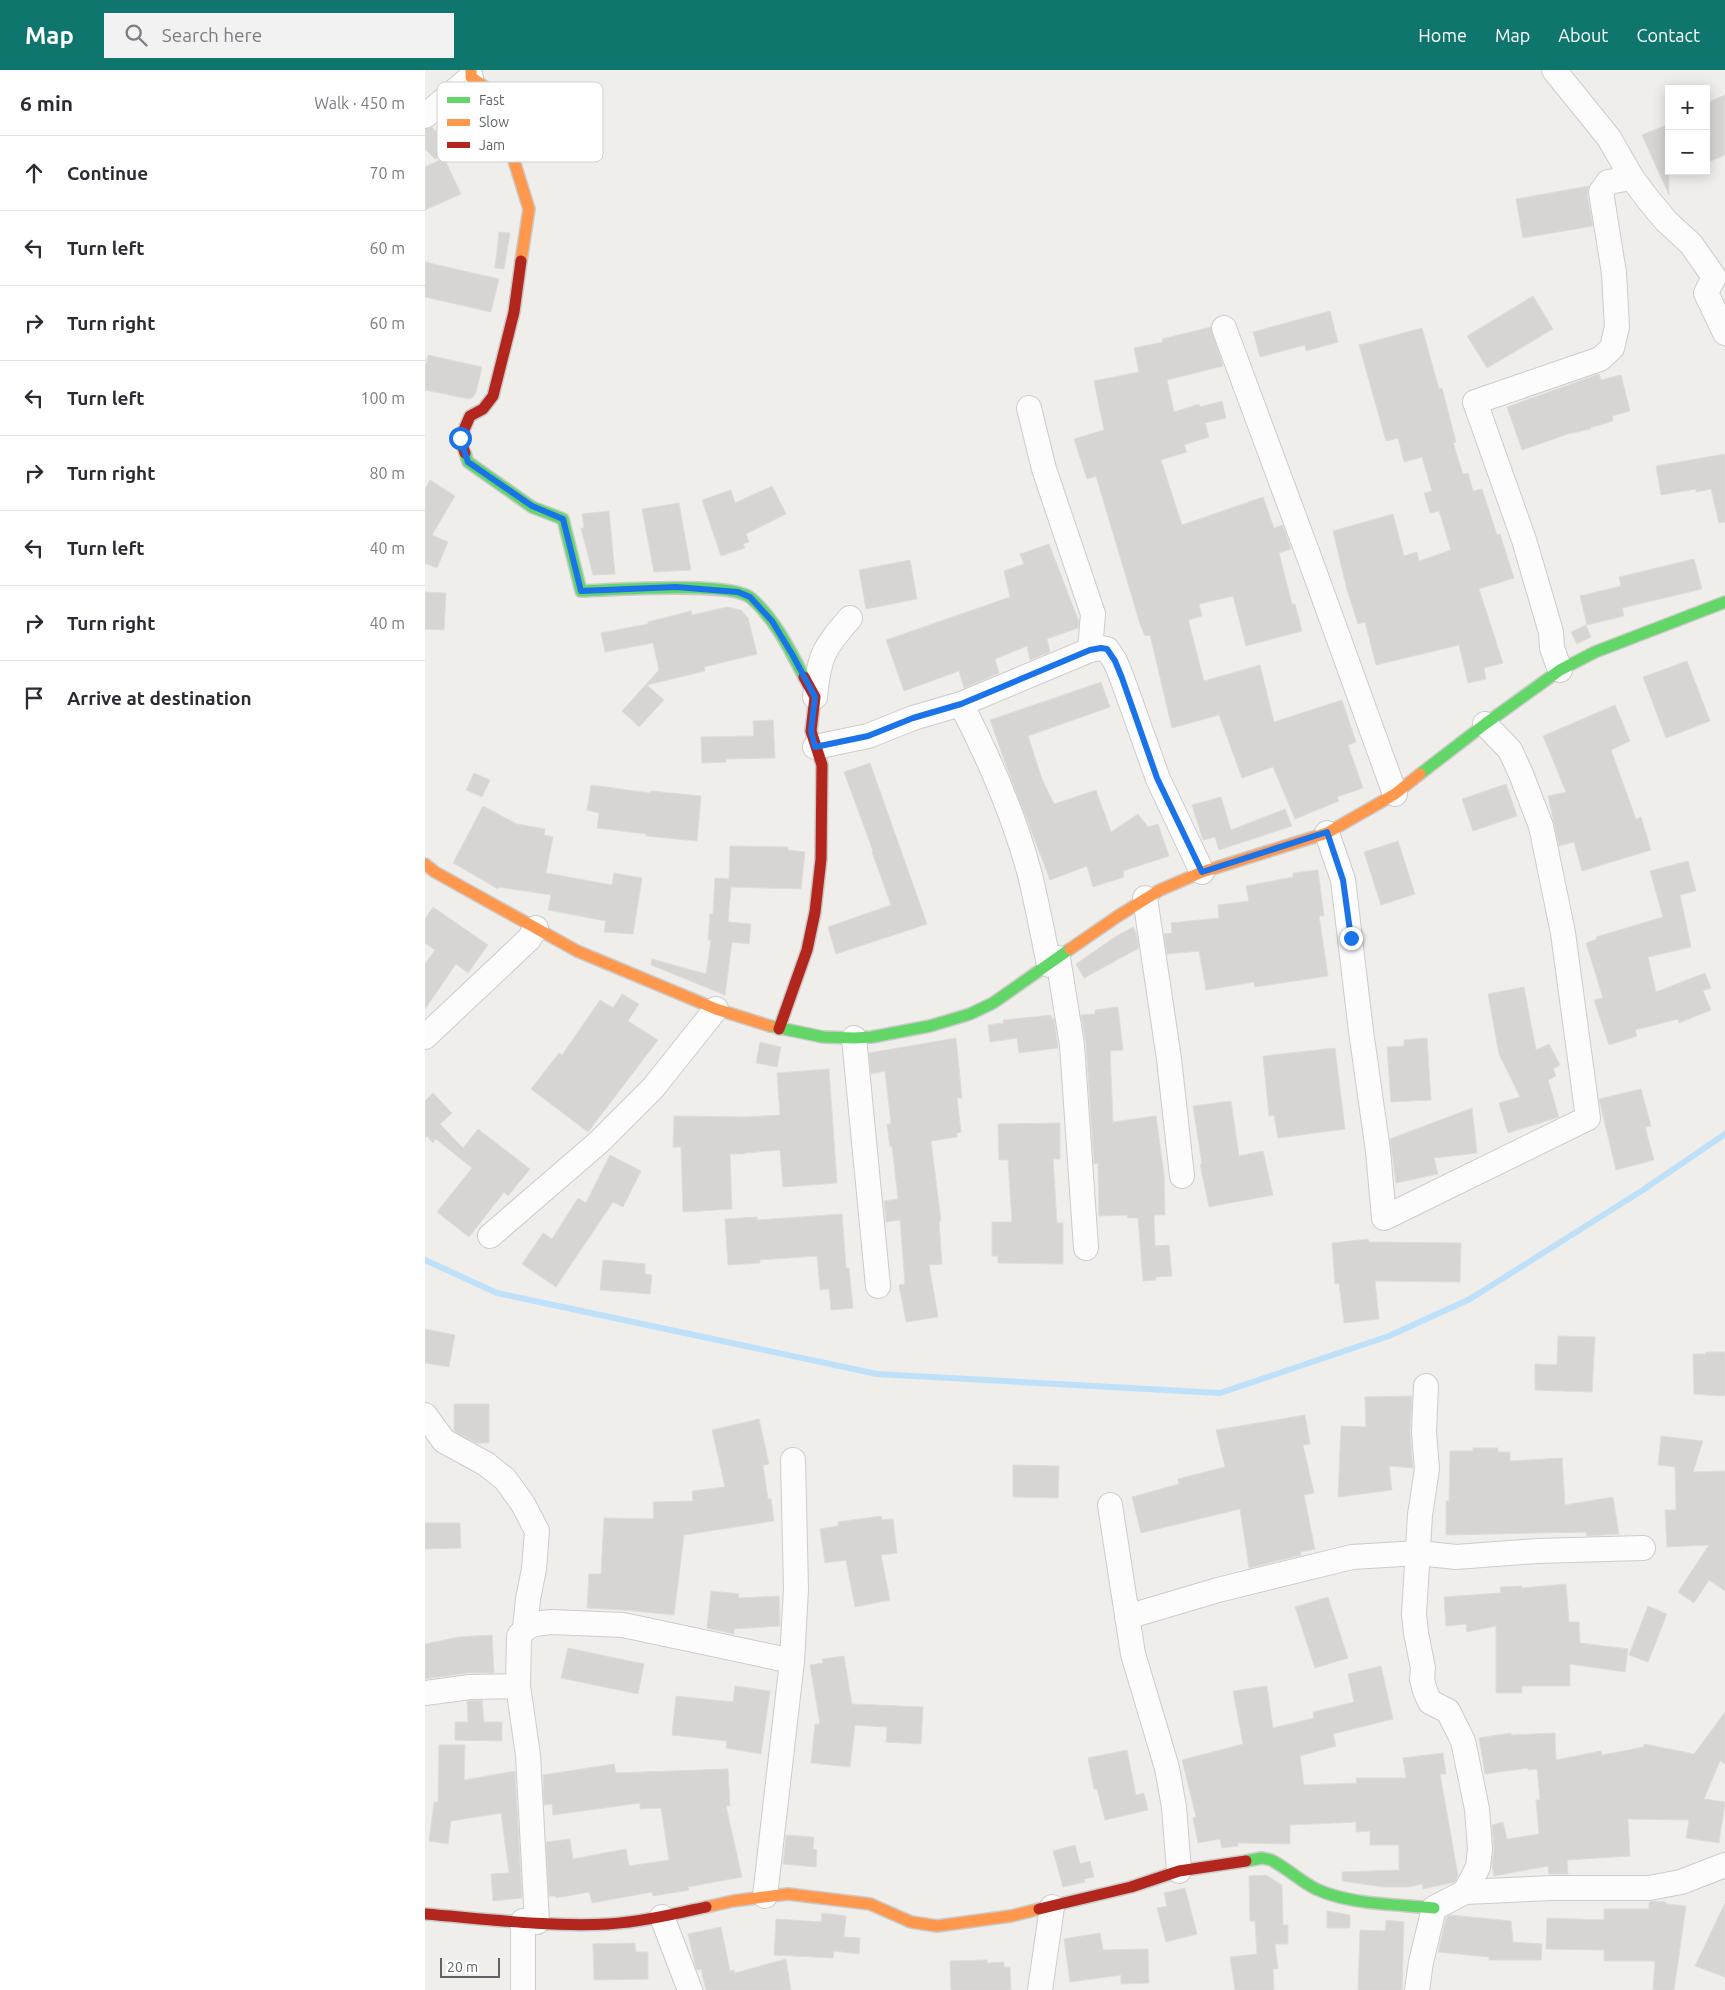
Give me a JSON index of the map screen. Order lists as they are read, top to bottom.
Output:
{
  "legend": ["Fast", "Slow", "Jam"],
  "scale_bar": "20 m",
  "page": {
    "header": "Map",
    "search": "Search here",
    "nav": [
      "Home",
      "Map",
      "About",
      "Contact"
    ],
    "heading": ["6 min", "Walk · 450 m"],
    "map_buttons": ["+", "−"],
    "list": [
      ["Continue", "70 m"],
      ["Turn left", "60 m"],
      ["Turn right", "60 m"],
      ["Turn left", "100 m"],
      ["Turn right", "80 m"],
      ["Turn left", "40 m"],
      ["Turn right", "40 m"],
      "Arrive at destination"
    ],
    "scale": "20 m"
  }
}
